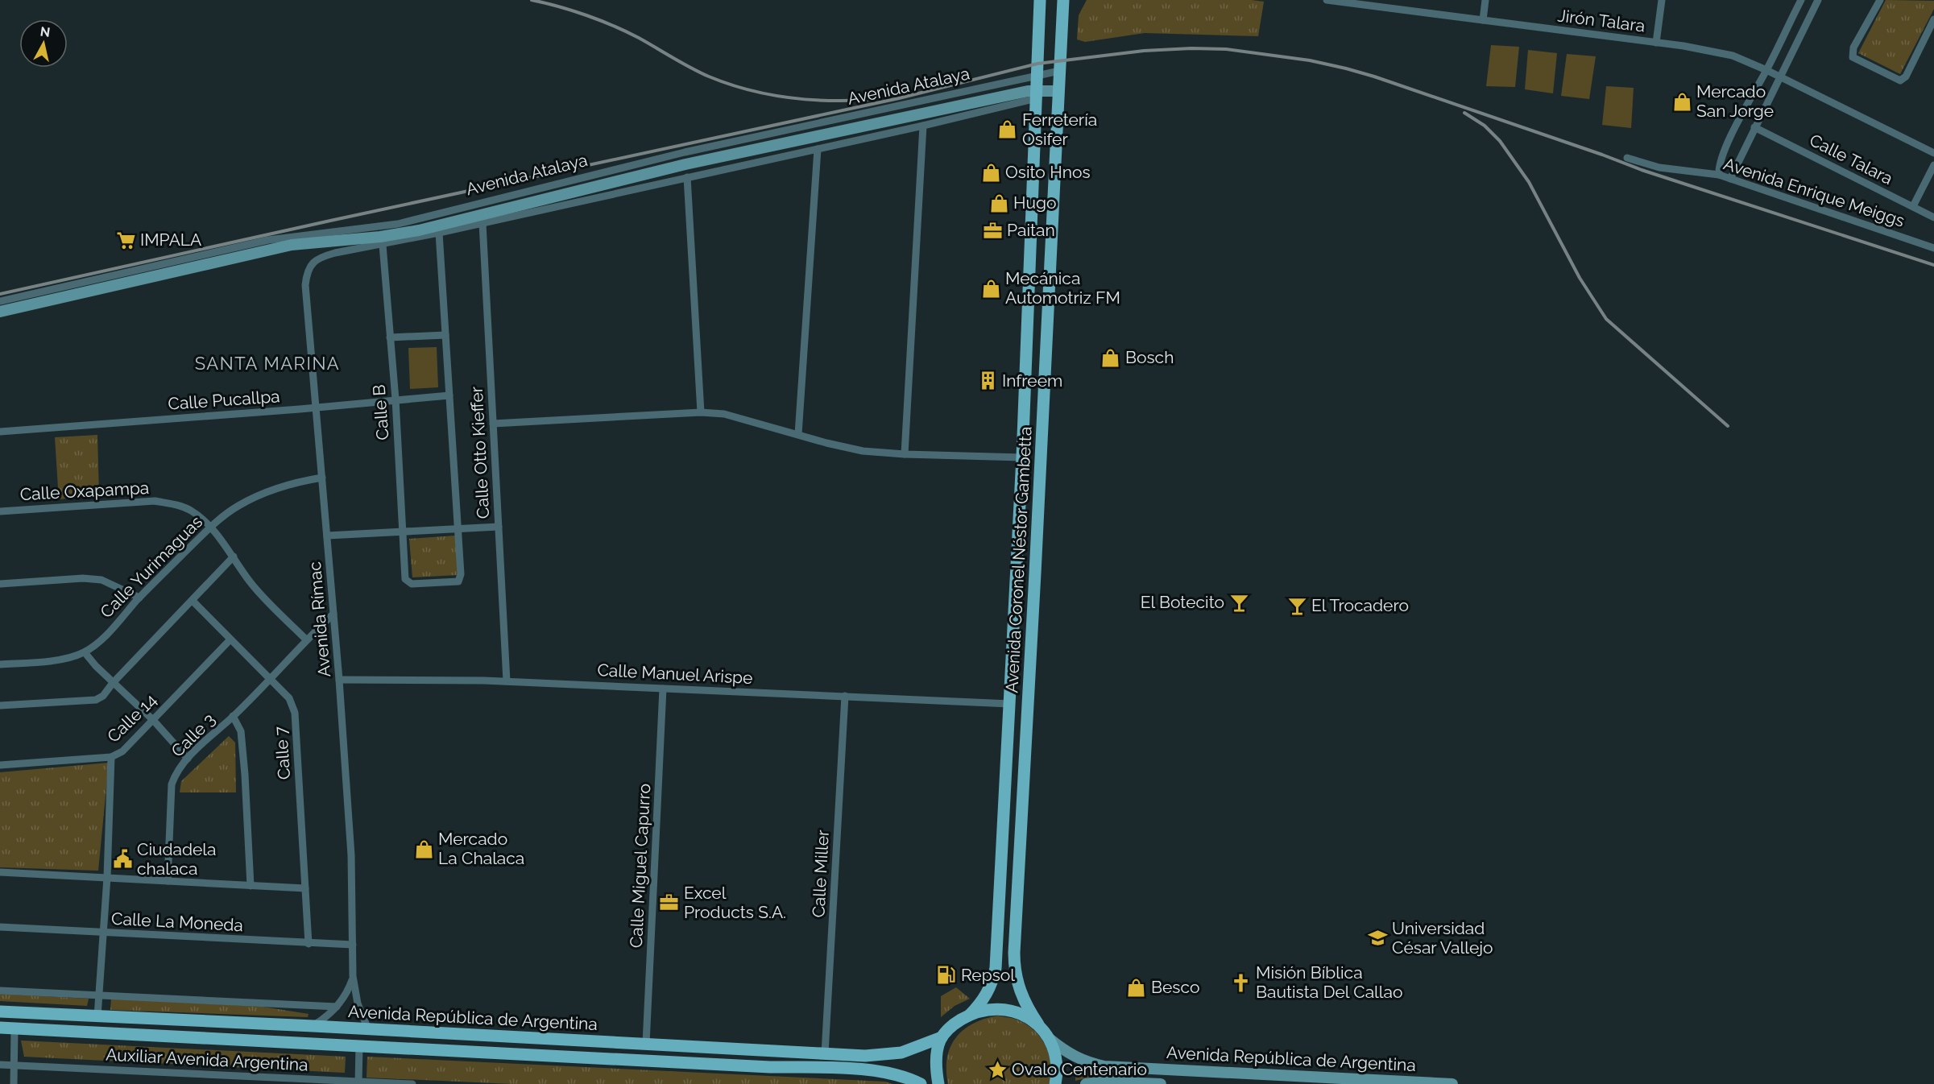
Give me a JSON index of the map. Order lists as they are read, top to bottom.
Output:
{
  "streets": {
    "main road": ["Avenida Atalaya", "Avenida Coronel Néstor Gambetta", "Avenida República de Argentina"],
    "street": [
      "Jirón Talara",
      "Calle Talara",
      "Avenida Enrique Meiggs",
      "Calle Pucallpa",
      "Calle B",
      "Calle Otto Kieffer",
      "Calle Oxapampa",
      "Calle Yurimaguas",
      "Avenida Rímac",
      "Calle Manuel Arispe",
      "Calle 14",
      "Calle 3",
      "Calle 7",
      "Calle Miguel Capurro",
      "Calle Miller",
      "Calle La Moneda",
      "Auxiliar Avenida Argentina"
    ]
  },
  "crossings": [
    ["Avenida Atalaya", "Calle B"],
    ["Avenida Atalaya", "Calle Otto Kieffer"],
    ["Avenida Atalaya", "Avenida Coronel Néstor Gambetta"],
    ["Avenida Atalaya", "Avenida Rímac"],
    ["Calle Pucallpa", "Calle B"],
    ["Calle Pucallpa", "Avenida Rímac"],
    ["Calle Otto Kieffer", "Calle Manuel Arispe"],
    ["Calle Oxapampa", "Calle Yurimaguas"],
    ["Calle Oxapampa", "Calle 3"],
    ["Avenida Coronel Néstor Gambetta", "Calle Manuel Arispe"],
    ["Avenida Coronel Néstor Gambetta", "Avenida República de Argentina"],
    ["Calle Yurimaguas", "Avenida Rímac"],
    ["Avenida Rímac", "Calle Manuel Arispe"],
    ["Avenida Rímac", "Calle La Moneda"],
    ["Avenida Rímac", "Avenida República de Argentina"],
    ["Calle Manuel Arispe", "Calle Miguel Capurro"],
    ["Calle Manuel Arispe", "Calle Miller"],
    ["Calle 14", "Calle 7"],
    ["Calle 3", "Calle 7"],
    ["Calle 7", "Calle La Moneda"],
    ["Calle Miguel Capurro", "Avenida República de Argentina"],
    ["Calle Miller", "Avenida República de Argentina"]
  ],
  "districts": ["SANTA MARINA"],
  "places": {
    "shop": [
      "Mercado San Jorge",
      "Ferretería Osifer",
      "Osito Hnos",
      "Hugo",
      "Mecánica Automotriz FM",
      "Bosch",
      "Mercado La Chalaca",
      "Besco"
    ],
    "office": ["Paitan", "Excel Products S.A."],
    "supermarket": ["IMPALA"],
    "building": ["Infreem"],
    "bar": ["El Botecito", "El Trocadero"],
    "public building": ["Ciudadela chalaca"],
    "school or university": ["Universidad César Vallejo"],
    "fuel station": ["Repsol"],
    "church": ["Misión Bíblica Bautista Del Callao"],
    "place": ["Ovalo Centenario"]
  },
  "north": "top"
}
